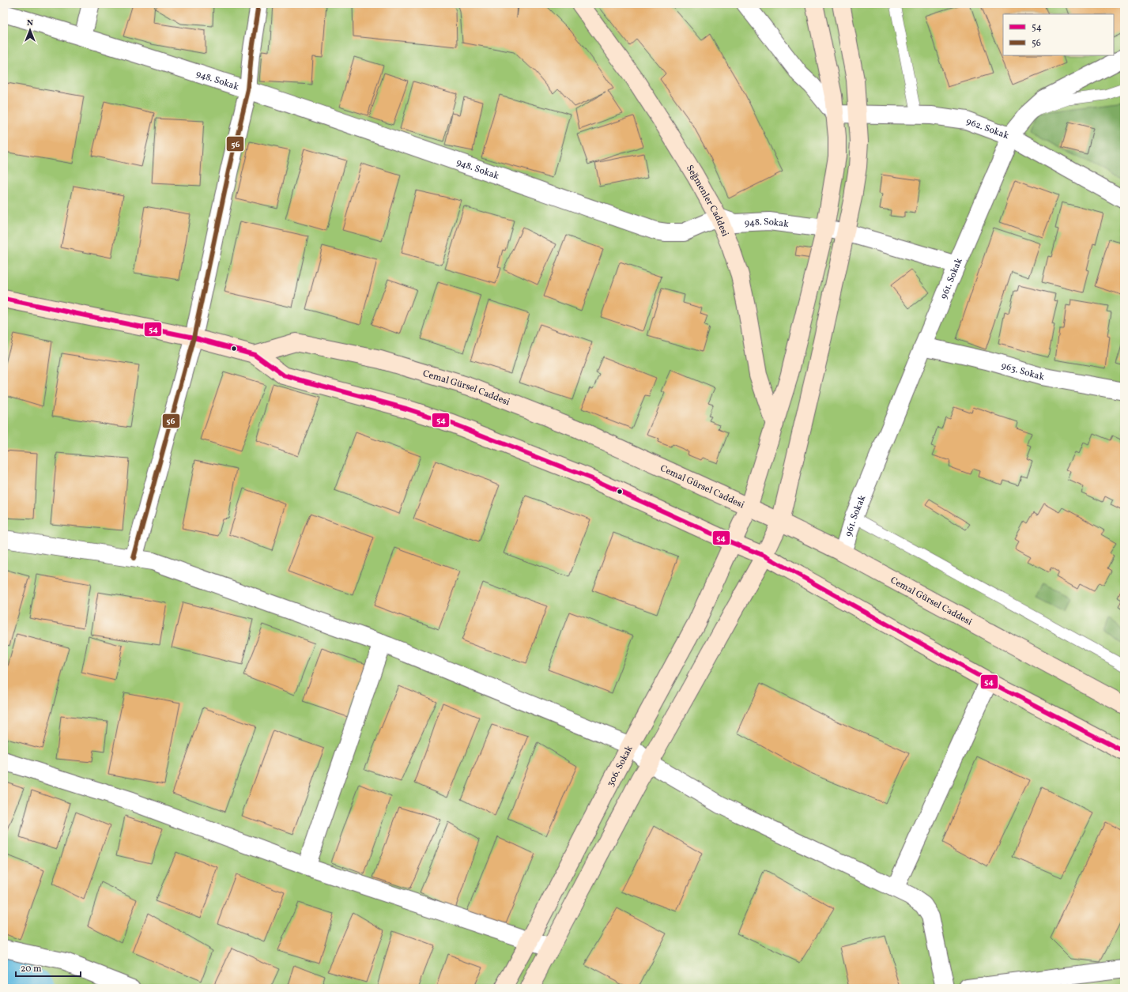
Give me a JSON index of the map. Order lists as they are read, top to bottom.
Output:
{
  "streets": {
    "street": [
      "948. Sokak",
      "962. Sokak",
      "Seğmenler Caddesi",
      "961. Sokak",
      "963. Sokak",
      "Cemal Gürsel Caddesi",
      "306. Sokak"
    ]
  },
  "crossings": [
    ["948. Sokak", "Seğmenler Caddesi"],
    ["948. Sokak", "961. Sokak"],
    ["948. Sokak", "306. Sokak"],
    ["962. Sokak", "961. Sokak"],
    ["962. Sokak", "306. Sokak"],
    ["Seğmenler Caddesi", "306. Sokak"],
    ["961. Sokak", "963. Sokak"],
    ["961. Sokak", "Cemal Gürsel Caddesi"],
    ["Cemal Gürsel Caddesi", "306. Sokak"]
  ],
  "lines": ["transit line 56", "transit line 54"],
  "legend": ["54", "56"],
  "scale_bar": "20 m",
  "north": "top"
}
